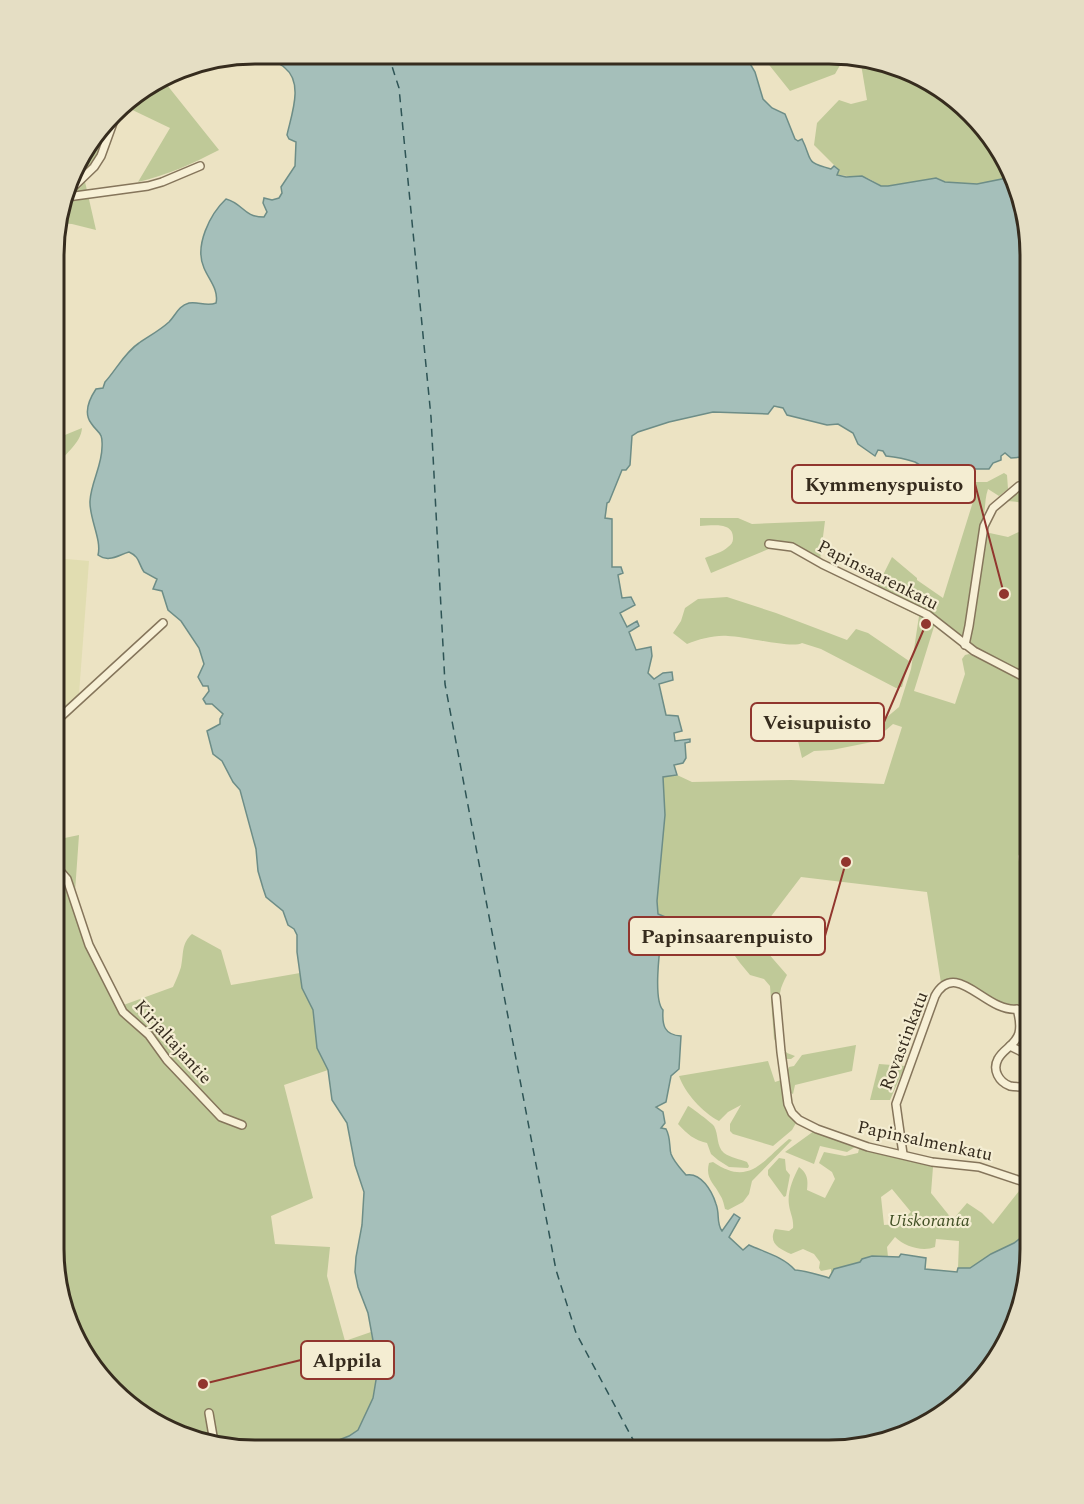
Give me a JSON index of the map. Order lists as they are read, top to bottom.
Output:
{
  "streets": {
    "street": [
      "Papinsaarenkatu",
      "Rovastinkatu",
      "Kirjaltajantie",
      "Papinsalmenkatu"
    ]
  },
  "crossings": [
    ["Rovastinkatu", "Papinsalmenkatu"]
  ],
  "parks": ["Uiskoranta"],
  "places": [
    "Kymmenyspuisto",
    "Veisupuisto",
    "Papinsaarenpuisto",
    "Alppila"
  ]
}
